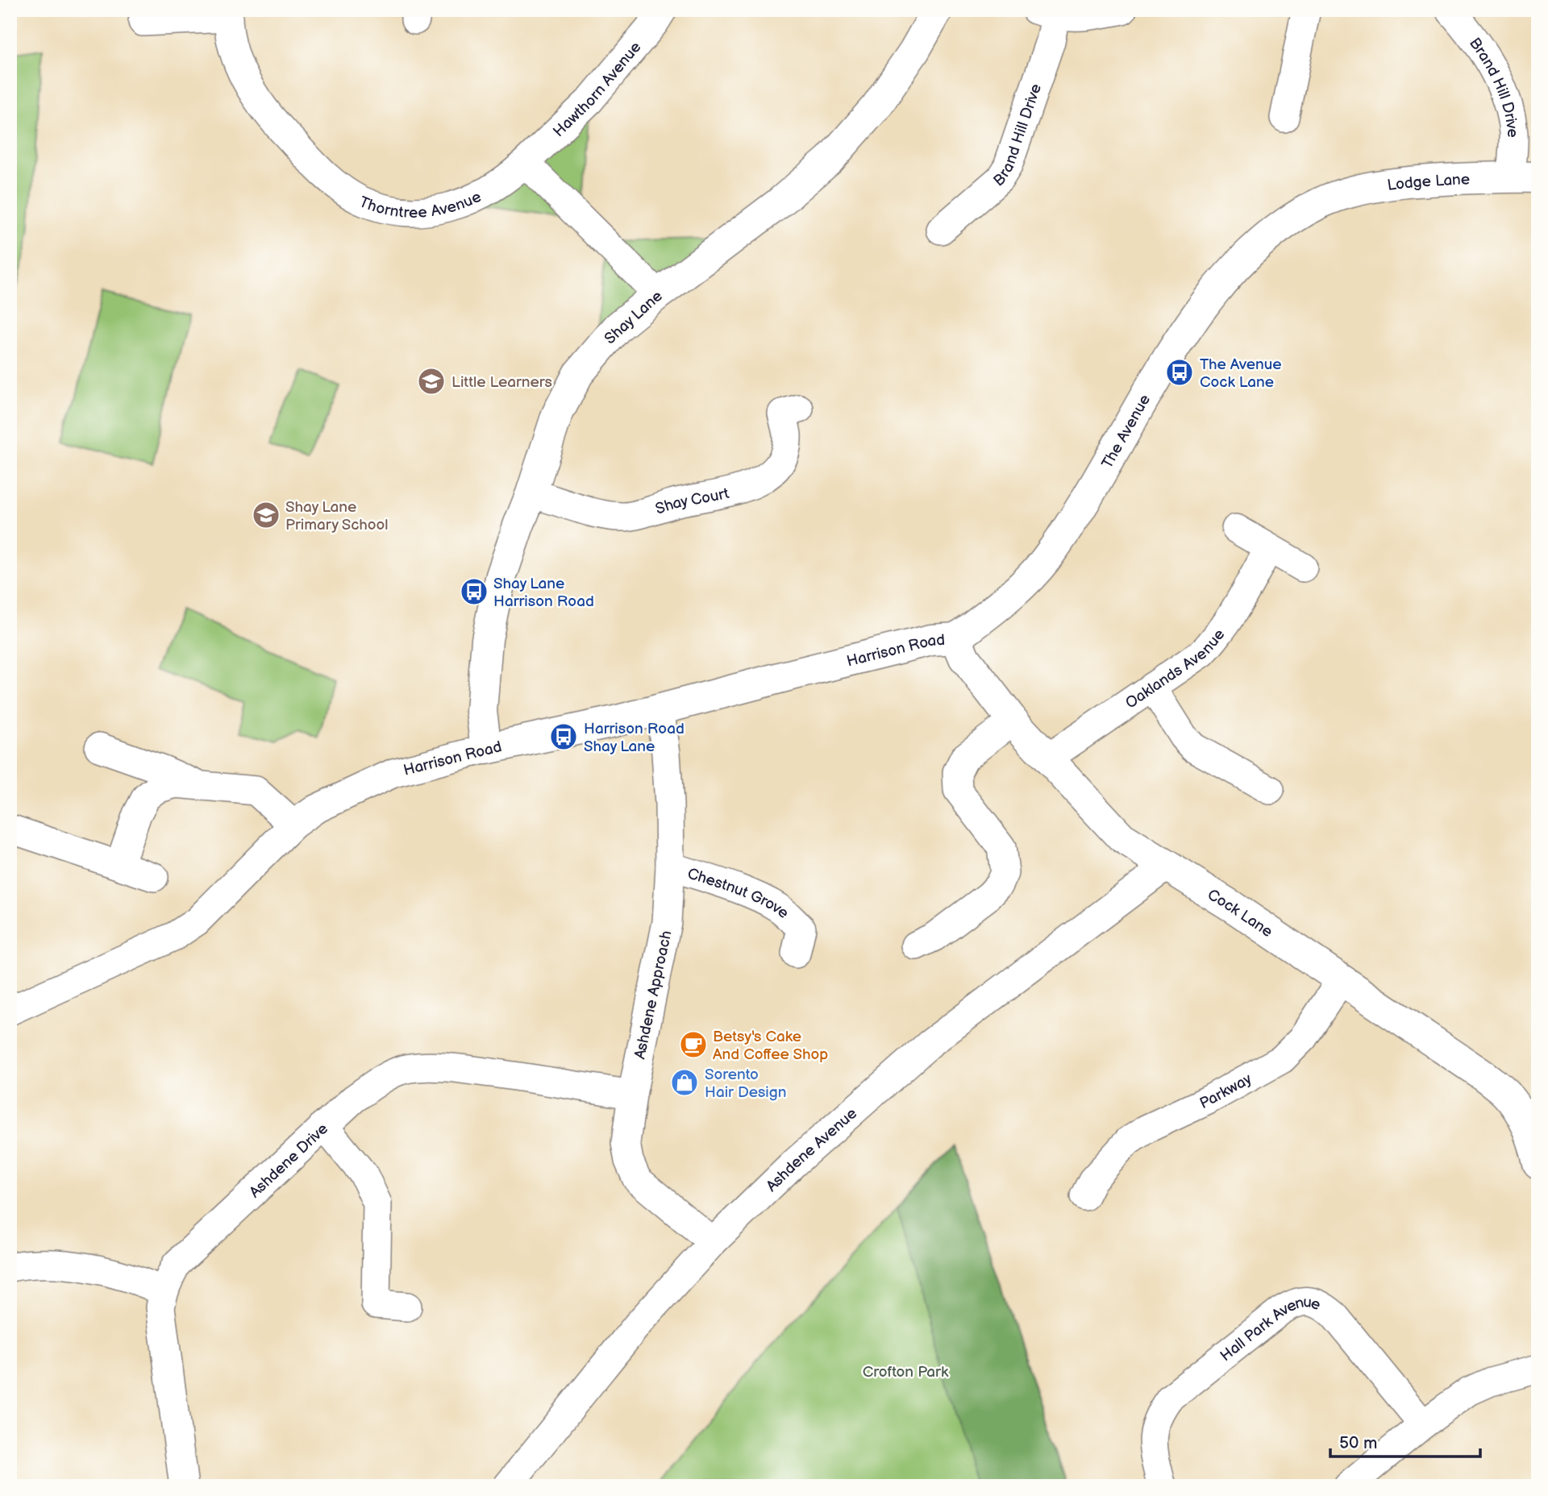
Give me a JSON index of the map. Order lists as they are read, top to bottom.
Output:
{
  "streets": {
    "main road": [
      "Lodge Lane",
      "Shay Lane",
      "The Avenue",
      "Harrison Road",
      "Cock Lane"
    ],
    "street": [
      "Hawthorn Avenue",
      "Brand Hill Drive",
      "Thorntree Avenue",
      "Shay Court",
      "Oaklands Avenue",
      "Chestnut Grove",
      "Ashdene Approach",
      "Parkway",
      "Ashdene Avenue",
      "Ashdene Drive",
      "Hall Park Avenue"
    ]
  },
  "crossings": [
    ["Hawthorn Avenue", "Thorntree Avenue"],
    ["Brand Hill Drive", "Lodge Lane"],
    ["Lodge Lane", "The Avenue"],
    ["Shay Lane", "Shay Court"],
    ["Shay Lane", "Harrison Road"],
    ["The Avenue", "Harrison Road"],
    ["The Avenue", "Cock Lane"],
    ["Harrison Road", "Cock Lane"],
    ["Harrison Road", "Ashdene Approach"],
    ["Oaklands Avenue", "Cock Lane"],
    ["Chestnut Grove", "Ashdene Approach"],
    ["Cock Lane", "Parkway"],
    ["Cock Lane", "Ashdene Avenue"],
    ["Ashdene Approach", "Ashdene Avenue"],
    ["Ashdene Approach", "Ashdene Drive"]
  ],
  "parks": ["Crofton Park"],
  "places": {
    "bus stop": ["The Avenue Cock Lane", "Shay Lane Harrison Road", "Harrison Road Shay Lane"],
    "school or university": ["Little Learners", "Shay Lane Primary School"],
    "cafe": ["Betsy's Cake And Coffee Shop"],
    "shop": ["Sorento Hair Design"]
  },
  "scale_bar": "50 m"
}
